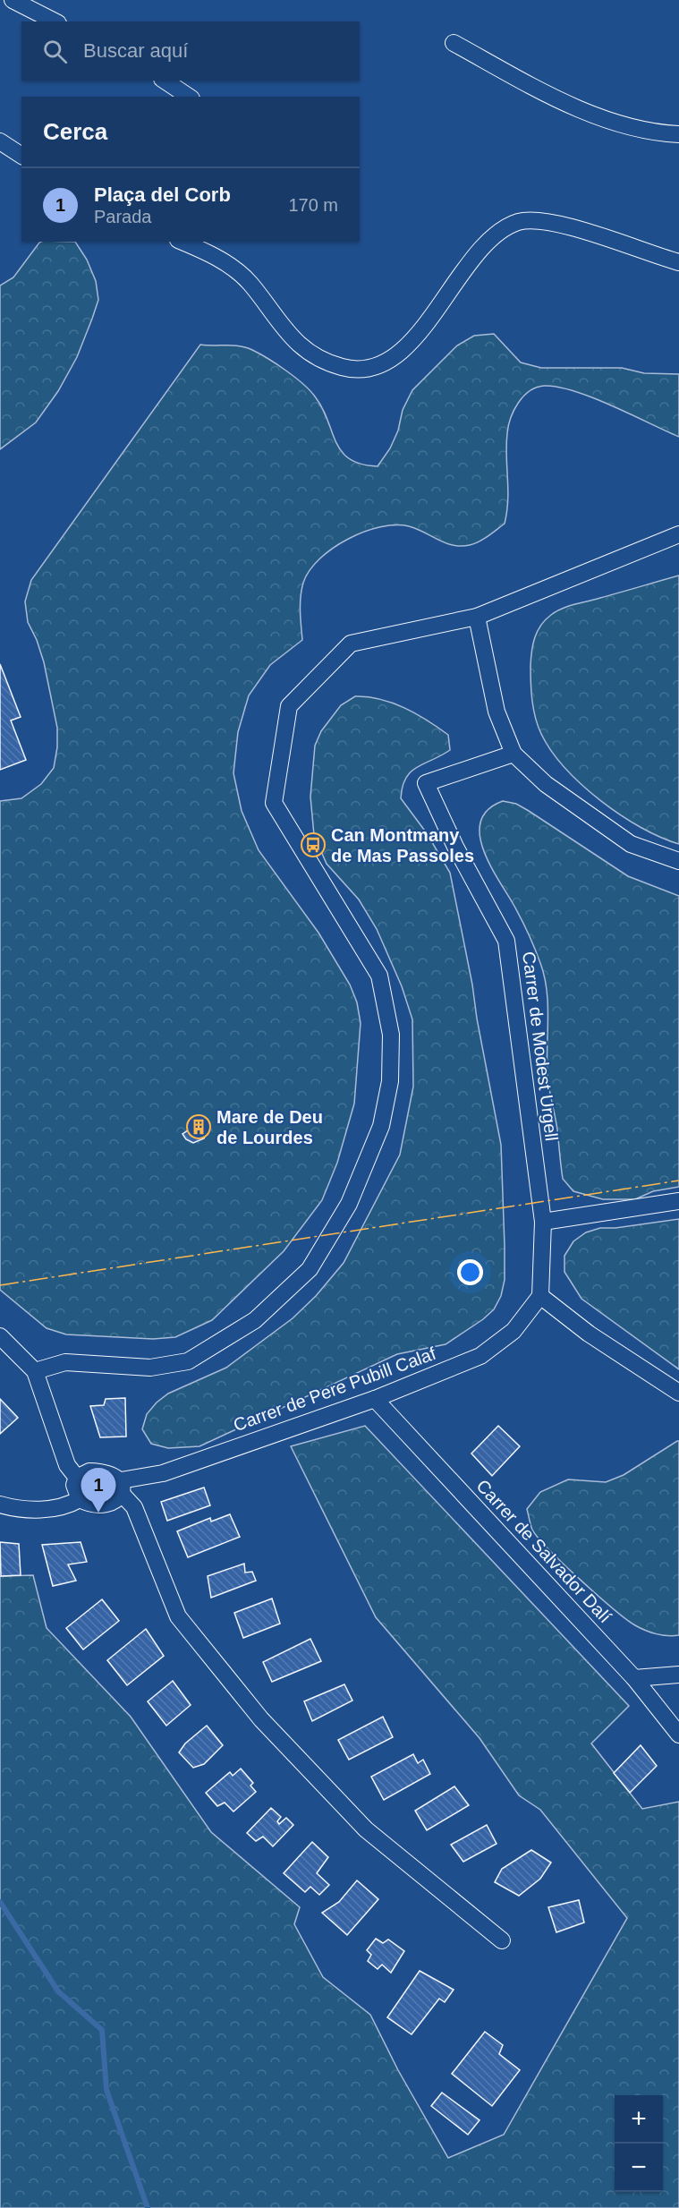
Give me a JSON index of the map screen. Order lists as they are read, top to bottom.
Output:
{
  "streets": {
    "street": ["Carrer de Modest Urgell", "Carrer de Pere Pubill Calaf", "Carrer de Salvador Dalí"]
  },
  "crossings": [
    ["Carrer de Modest Urgell", "Carrer de Pere Pubill Calaf"],
    ["Carrer de Pere Pubill Calaf", "Carrer de Salvador Dalí"]
  ],
  "places": {
    "bus stop": ["Can Montmany de Mas Passoles"],
    "building": ["Mare de Deu de Lourdes"]
  },
  "page": {
    "search": "Buscar aquí",
    "heading": "Cerca",
    "list": [
      {
        "mark": "1",
        "name": "Plaça del Corb",
        "note": "Parada",
        "value": "170 m"
      }
    ],
    "pins": "1",
    "map_buttons": ["+", "−"]
  }
}
